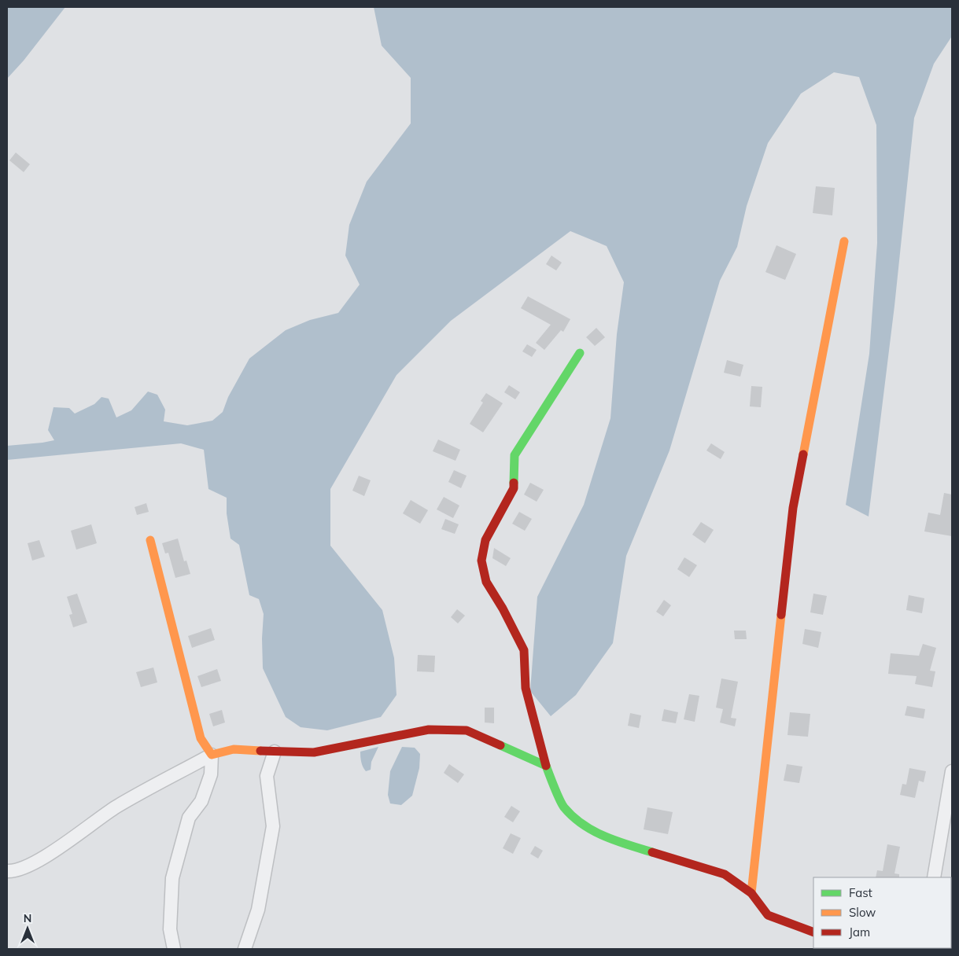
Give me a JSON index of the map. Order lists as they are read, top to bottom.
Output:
{
  "legend": ["Fast", "Slow", "Jam"],
  "north": "top"
}
